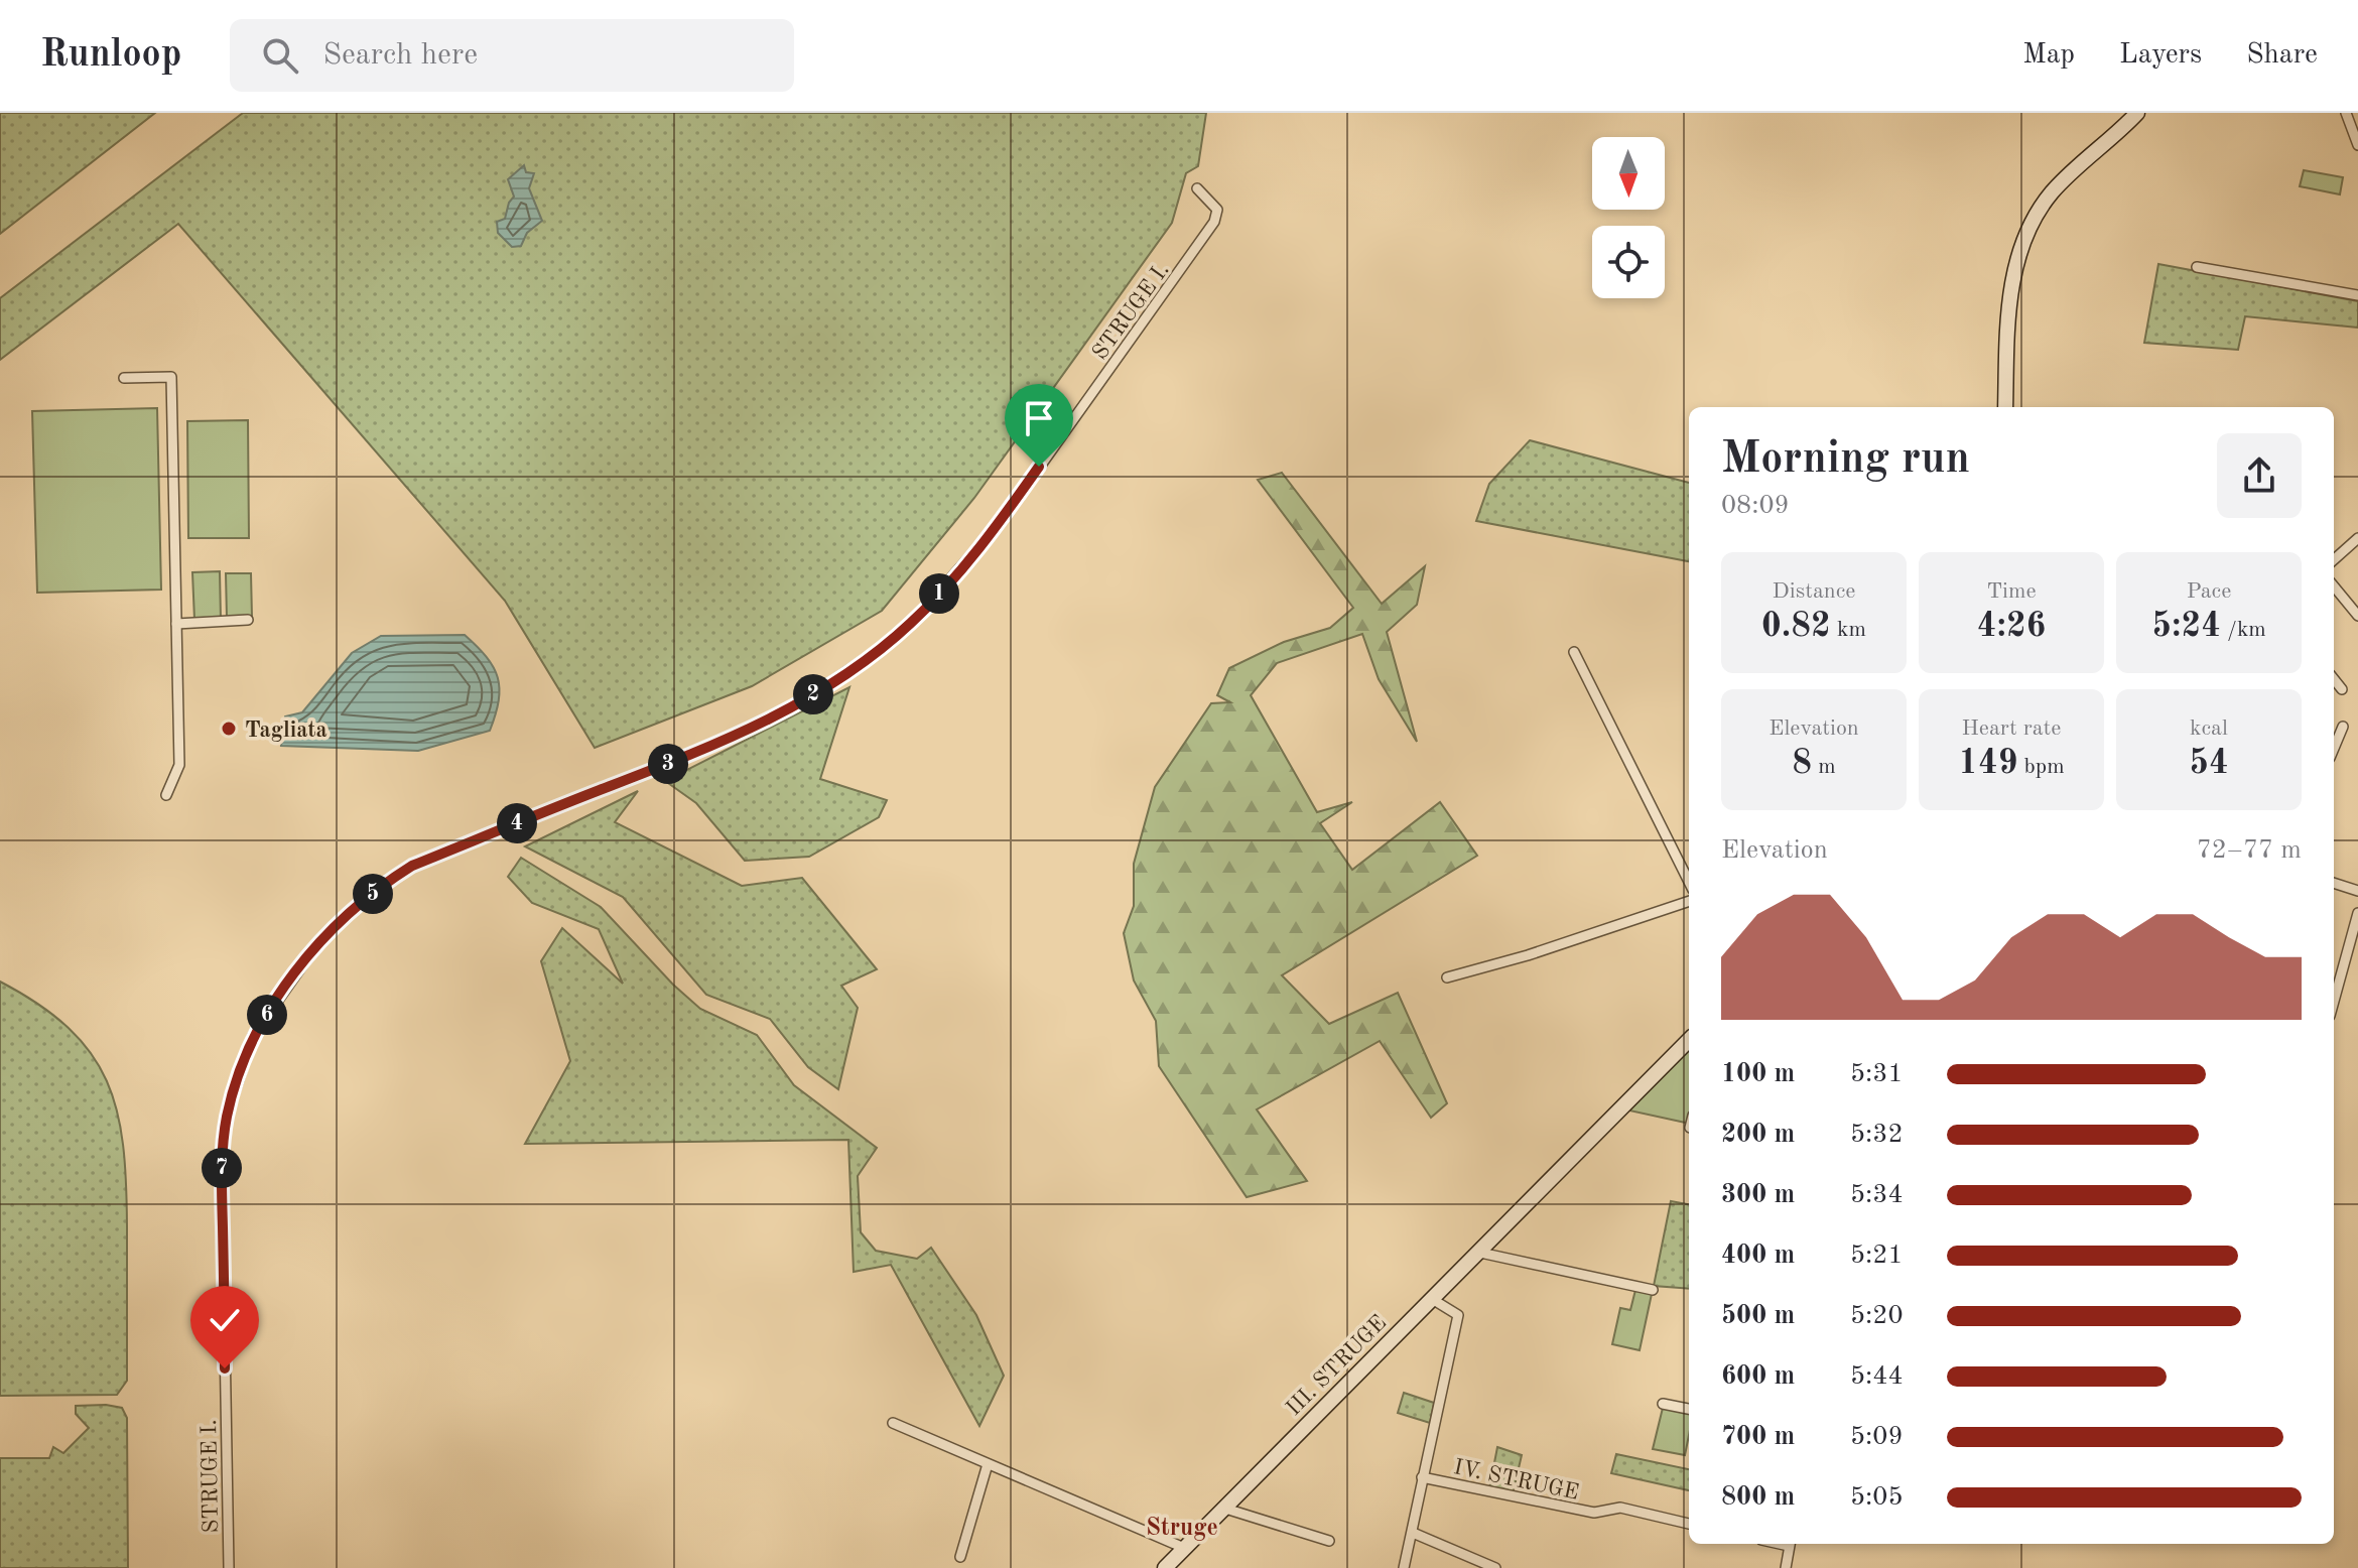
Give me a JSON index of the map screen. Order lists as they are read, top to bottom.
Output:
{
  "streets": {
    "street": ["STRUGE I.", "III. STRUGE", "IV. STRUGE"]
  },
  "crossings": [
    ["III. STRUGE", "IV. STRUGE"]
  ],
  "districts": ["Struge"],
  "places": ["Tagliata"],
  "north": "bottom",
  "page": {
    "header": "Runloop",
    "search": "Search here",
    "nav": ["Map", "Layers", "Share"],
    "heading": ["Morning run", "08:09"],
    "stats": [
      ["Distance", "0.82 km"],
      ["Time", "4:26"],
      ["Pace", "5:24 /km"],
      ["Elevation", "8 m"],
      ["Heart rate", "149 bpm"],
      ["kcal", "54"]
    ],
    "pins": [
      "1",
      "2",
      "3",
      "4",
      "5",
      "6",
      "7"
    ],
    "chart": ["Elevation", "72–77 m"],
    "list": [
      {
        "name": "100 m",
        "note": "5:31"
      },
      {
        "name": "200 m",
        "note": "5:32"
      },
      {
        "name": "300 m",
        "note": "5:34"
      },
      {
        "name": "400 m",
        "note": "5:21"
      },
      {
        "name": "500 m",
        "note": "5:20"
      },
      {
        "name": "600 m",
        "note": "5:44"
      },
      {
        "name": "700 m",
        "note": "5:09"
      },
      {
        "name": "800 m",
        "note": "5:05"
      }
    ]
  }
}
